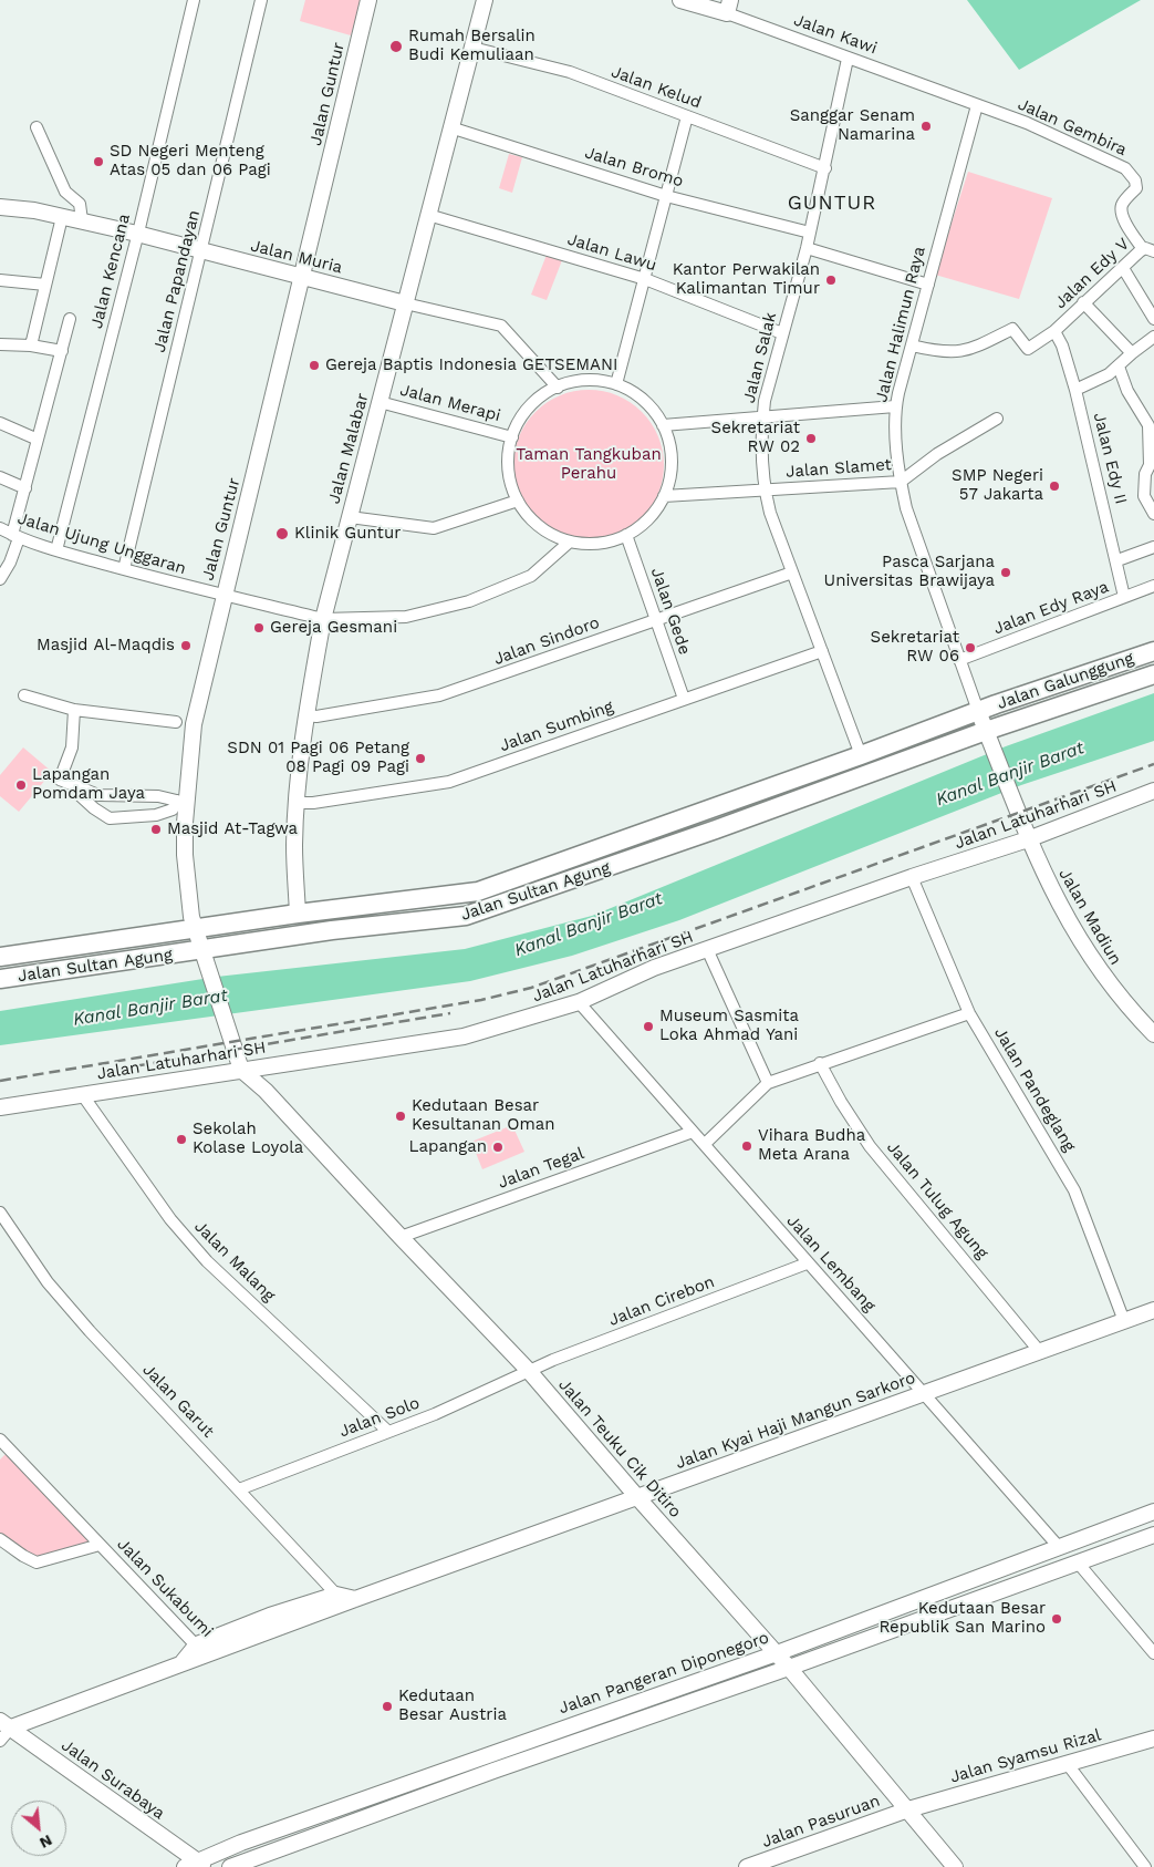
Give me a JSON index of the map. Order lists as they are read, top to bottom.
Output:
{
  "streets": {
    "main road": ["Jalan Galunggung", "Jalan Sultan Agung"],
    "street": [
      "Jalan Kawi",
      "Jalan Kelud",
      "Jalan Guntur",
      "Jalan Gembira",
      "Jalan Bromo",
      "Jalan Lawu",
      "Jalan Muria",
      "Jalan Kencana",
      "Jalan Edy V",
      "Jalan Papandayan",
      "Jalan Halimun Raya",
      "Jalan Salak",
      "Jalan Merapi",
      "Jalan Malabar",
      "Jalan Edy II",
      "Jalan Slamet",
      "Jalan Ujung Unggaran",
      "Jalan Edy Raya",
      "Jalan Gede",
      "Jalan Sindoro",
      "Jalan Sumbing",
      "Jalan Latuharhari SH",
      "Jalan Madiun",
      "Jalan Pandeglang",
      "Jalan Tegal",
      "Jalan Tulug Agung",
      "Jalan Malang",
      "Jalan Lembang",
      "Jalan Cirebon",
      "Jalan Garut",
      "Jalan Solo",
      "Jalan Kyai Haji Mangun Sarkoro",
      "Jalan Teuku Cik Ditiro",
      "Jalan Sukabumi",
      "Jalan Pangeran Diponegoro",
      "Jalan Syamsu Rizal",
      "Jalan Surabaya",
      "Jalan Pasuruan"
    ]
  },
  "crossings": [
    ["Jalan Kawi", "Jalan Gembira"],
    ["Jalan Kawi", "Jalan Halimun Raya"],
    ["Jalan Kawi", "Jalan Salak"],
    ["Jalan Kelud", "Jalan Salak"],
    ["Jalan Kelud", "Jalan Malabar"],
    ["Jalan Guntur", "Jalan Muria"],
    ["Jalan Guntur", "Jalan Ujung Unggaran"],
    ["Jalan Guntur", "Jalan Latuharhari SH"],
    ["Jalan Guntur", "Jalan Sultan Agung"],
    ["Jalan Guntur", "Jalan Teuku Cik Ditiro"],
    ["Jalan Gembira", "Jalan Edy V"],
    ["Jalan Gembira", "Jalan Halimun Raya"],
    ["Jalan Bromo", "Jalan Salak"],
    ["Jalan Bromo", "Jalan Malabar"],
    ["Jalan Lawu", "Jalan Salak"],
    ["Jalan Lawu", "Jalan Malabar"],
    ["Jalan Muria", "Jalan Kencana"],
    ["Jalan Muria", "Jalan Papandayan"],
    ["Jalan Muria", "Jalan Merapi"],
    ["Jalan Muria", "Jalan Malabar"],
    ["Jalan Muria", "Jalan Slamet"],
    ["Jalan Muria", "Jalan Ujung Unggaran"],
    ["Jalan Muria", "Jalan Gede"],
    ["Jalan Kencana", "Jalan Ujung Unggaran"],
    ["Jalan Edy V", "Jalan Halimun Raya"],
    ["Jalan Edy V", "Jalan Edy II"],
    ["Jalan Papandayan", "Jalan Ujung Unggaran"],
    ["Jalan Halimun Raya", "Jalan Slamet"],
    ["Jalan Halimun Raya", "Jalan Edy Raya"],
    ["Jalan Halimun Raya", "Jalan Galunggung"],
    ["Jalan Halimun Raya", "Jalan Sultan Agung"],
    ["Jalan Halimun Raya", "Jalan Madiun"],
    ["Jalan Salak", "Jalan Slamet"],
    ["Jalan Salak", "Jalan Sindoro"],
    ["Jalan Salak", "Jalan Sumbing"],
    ["Jalan Salak", "Jalan Sultan Agung"],
    ["Jalan Merapi", "Jalan Malabar"],
    ["Jalan Merapi", "Jalan Slamet"],
    ["Jalan Merapi", "Jalan Ujung Unggaran"],
    ["Jalan Merapi", "Jalan Gede"],
    ["Jalan Malabar", "Jalan Ujung Unggaran"],
    ["Jalan Malabar", "Jalan Sindoro"],
    ["Jalan Malabar", "Jalan Sumbing"],
    ["Jalan Malabar", "Jalan Sultan Agung"],
    ["Jalan Edy II", "Jalan Edy Raya"],
    ["Jalan Slamet", "Jalan Ujung Unggaran"],
    ["Jalan Slamet", "Jalan Gede"],
    ["Jalan Ujung Unggaran", "Jalan Gede"],
    ["Jalan Gede", "Jalan Sindoro"],
    ["Jalan Gede", "Jalan Sumbing"],
    ["Jalan Galunggung", "Jalan Sultan Agung"],
    ["Jalan Galunggung", "Jalan Madiun"],
    ["Jalan Latuharhari SH", "Jalan Madiun"],
    ["Jalan Latuharhari SH", "Jalan Pandeglang"],
    ["Jalan Latuharhari SH", "Jalan Malang"],
    ["Jalan Latuharhari SH", "Jalan Lembang"],
    ["Jalan Latuharhari SH", "Jalan Teuku Cik Ditiro"],
    ["Jalan Sultan Agung", "Jalan Madiun"],
    ["Jalan Pandeglang", "Jalan Kyai Haji Mangun Sarkoro"],
    ["Jalan Tegal", "Jalan Lembang"],
    ["Jalan Tegal", "Jalan Teuku Cik Ditiro"],
    ["Jalan Tulug Agung", "Jalan Kyai Haji Mangun Sarkoro"],
    ["Jalan Malang", "Jalan Solo"],
    ["Jalan Lembang", "Jalan Cirebon"],
    ["Jalan Lembang", "Jalan Kyai Haji Mangun Sarkoro"],
    ["Jalan Lembang", "Jalan Pangeran Diponegoro"],
    ["Jalan Cirebon", "Jalan Solo"],
    ["Jalan Cirebon", "Jalan Teuku Cik Ditiro"],
    ["Jalan Garut", "Jalan Solo"],
    ["Jalan Garut", "Jalan Kyai Haji Mangun Sarkoro"],
    ["Jalan Solo", "Jalan Teuku Cik Ditiro"],
    ["Jalan Kyai Haji Mangun Sarkoro", "Jalan Teuku Cik Ditiro"],
    ["Jalan Teuku Cik Ditiro", "Jalan Pangeran Diponegoro"],
    ["Jalan Teuku Cik Ditiro", "Jalan Syamsu Rizal"],
    ["Jalan Teuku Cik Ditiro", "Jalan Pasuruan"],
    ["Jalan Pangeran Diponegoro", "Jalan Surabaya"],
    ["Jalan Syamsu Rizal", "Jalan Pasuruan"]
  ],
  "districts": ["GUNTUR"],
  "water": ["Kanal Banjir Barat"],
  "parks": ["Taman Tangkuban Perahu"],
  "places": [
    "Rumah Bersalin Budi Kemuliaan",
    "Sanggar Senam Namarina",
    "SD Negeri Menteng Atas 05 dan 06 Pagi",
    "Kantor Perwakilan Kalimantan Timur",
    "Gereja Baptis Indonesia GETSEMANI",
    "Sekretariat RW 02",
    "SMP Negeri 57 Jakarta",
    "Klinik Guntur",
    "Pasca Sarjana Universitas Brawijaya",
    "Gereja Gesmani",
    "Masjid Al-Maqdis",
    "Sekretariat RW 06",
    "SDN 01 Pagi 06 Petang 08 Pagi 09 Pagi",
    "Lapangan Pomdam Jaya",
    "Masjid At-Tagwa",
    "Museum Sasmita Loka Ahmad Yani",
    "Kedutaan Besar Kesultanan Oman",
    "Sekolah Kolase Loyola",
    "Vihara Budha Meta Arana",
    "Lapangan",
    "Kedutaan Besar Republik San Marino",
    "Kedutaan Besar Austria"
  ],
  "north": "bottom right"
}
